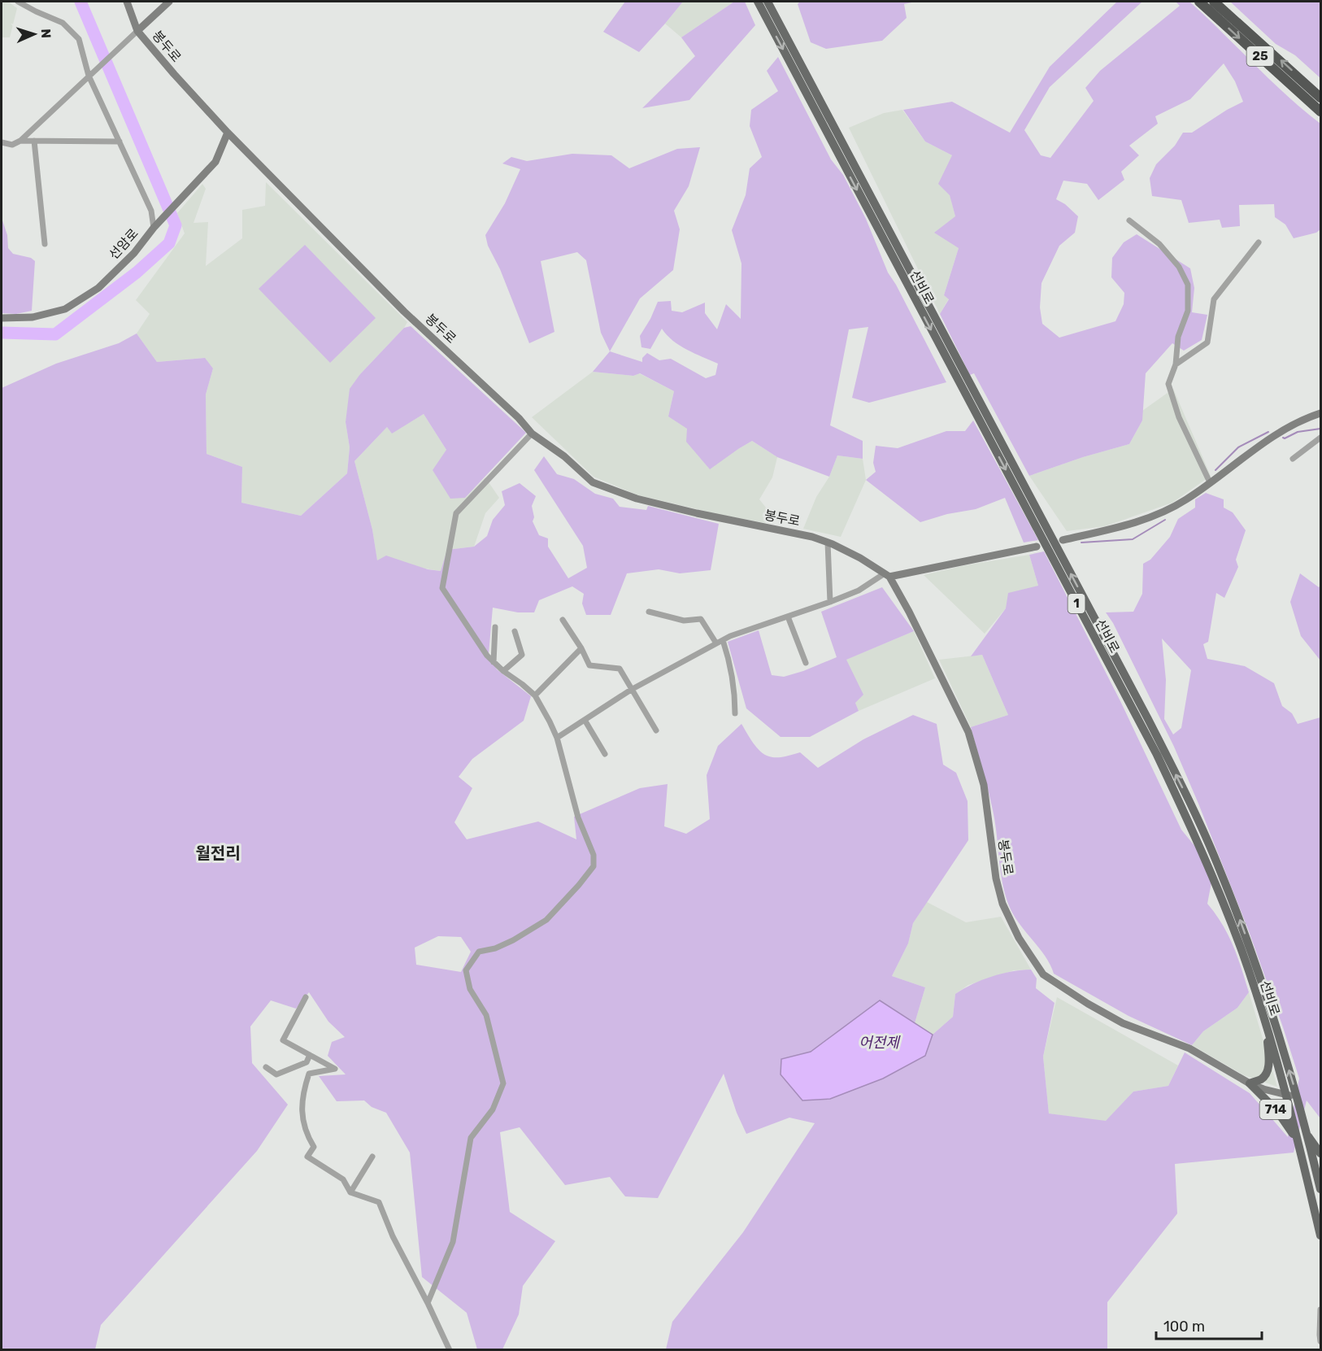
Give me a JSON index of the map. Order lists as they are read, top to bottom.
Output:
{
  "streets": {
    "highway": ["25"],
    "main road": [
      "봉두로",
      "선암로",
      "선비로",
      "1",
      "714"
    ]
  },
  "crossings": [
    ["봉두로", "선암로"],
    ["봉두로", "선비로"],
    ["봉두로", "714"],
    ["선비로", "714"]
  ],
  "districts": ["월전리"],
  "water": ["어전제"],
  "scale_bar": "100 m",
  "north": "right"
}
